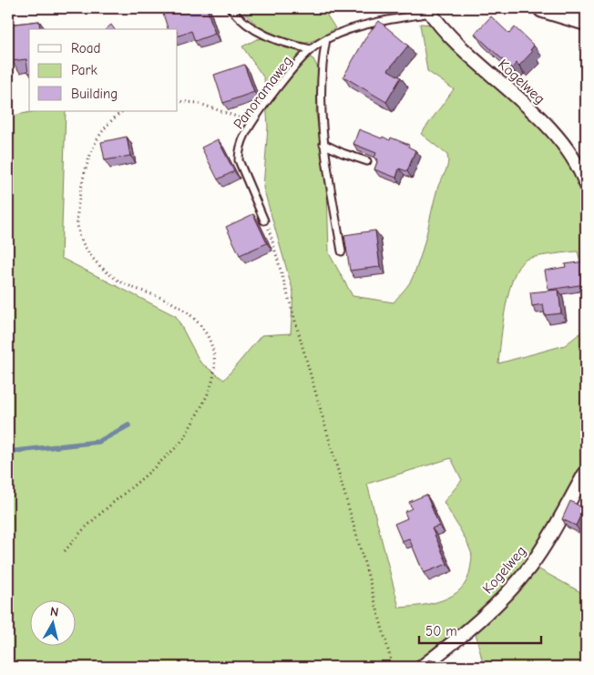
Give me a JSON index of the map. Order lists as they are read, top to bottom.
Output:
{
  "streets": {
    "street": ["Kogelweg"],
    "lane": ["Panoramaweg"]
  },
  "crossings": [
    ["Kogelweg", "Panoramaweg"]
  ],
  "legend": ["Road", "Park", "Building"],
  "scale_bar": "50 m",
  "north": "top"
}
